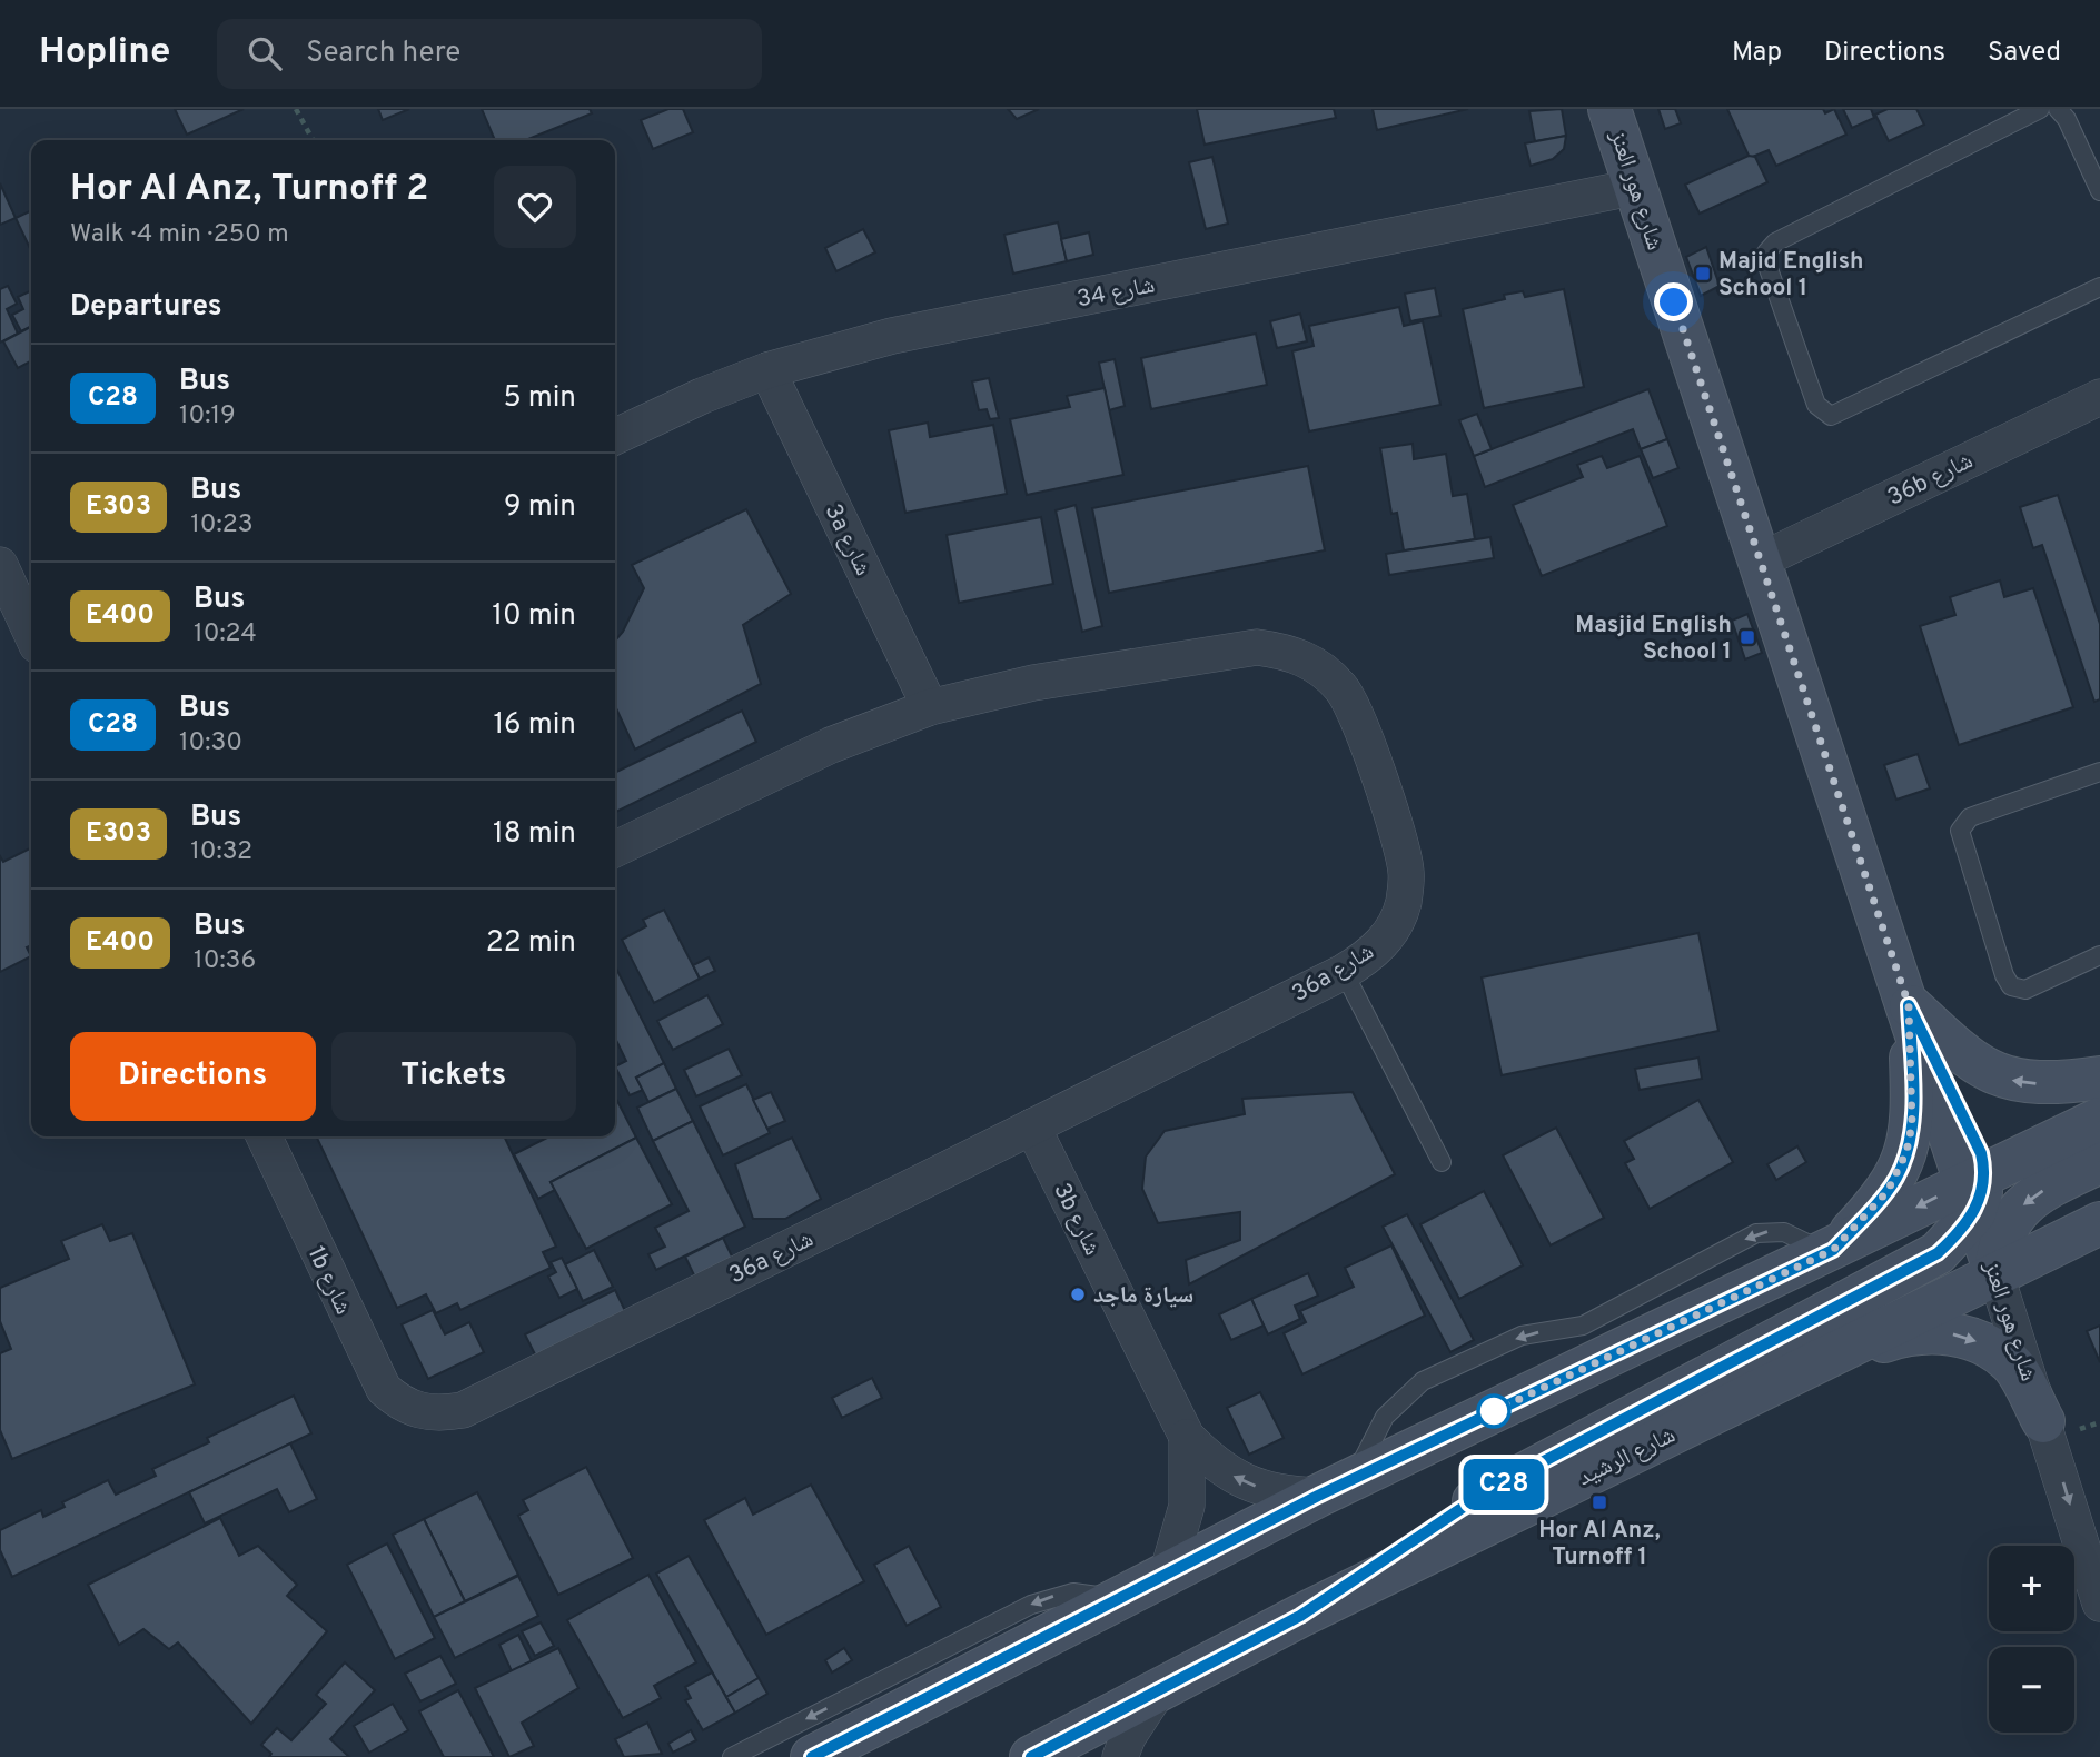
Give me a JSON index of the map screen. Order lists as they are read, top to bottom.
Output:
{
  "streets": {
    "main road": ["شارع هور العنز", "شارع الرشيد"],
    "street": [
      "شارع 34",
      "36b شارع",
      "3a شارع",
      "36a شارع",
      "3b شارع",
      "1b شارع"
    ]
  },
  "crossings": [
    ["شارع هور العنز", "شارع 34"],
    ["شارع هور العنز", "36b شارع"],
    ["شارع هور العنز", "شارع الرشيد"],
    ["شارع 34", "3a شارع"],
    ["3a شارع", "36a شارع"],
    ["36a شارع", "3b شارع"],
    ["36a شارع", "1b شارع"]
  ],
  "places": {
    "transit": ["Majid English School 1", "Masjid English School 1", "Hor Al Anz, Turnoff 1"],
    "other": ["سيارة ماجد"]
  },
  "lines": ["bus line C28"],
  "page": {
    "header": "Hopline",
    "search": "Search here",
    "nav": ["Map", "Directions", "Saved"],
    "on_map": "C28",
    "heading": [
      ["Hor Al Anz, Turnoff 2", "Walk · 4 min · 250 m"],
      "Departures"
    ],
    "list": [
      {
        "mark": "C28",
        "name": "Bus",
        "note": "10:19",
        "value": "5 min"
      },
      {
        "mark": "E303",
        "name": "Bus",
        "note": "10:23",
        "value": "9 min"
      },
      {
        "mark": "E400",
        "name": "Bus",
        "note": "10:24",
        "value": "10 min"
      },
      {
        "mark": "C28",
        "name": "Bus",
        "note": "10:30",
        "value": "16 min"
      },
      {
        "mark": "E303",
        "name": "Bus",
        "note": "10:32",
        "value": "18 min"
      },
      {
        "mark": "E400",
        "name": "Bus",
        "note": "10:36",
        "value": "22 min"
      }
    ],
    "buttons": ["Directions", "Tickets"],
    "map_buttons": ["+", "−"]
  }
}
